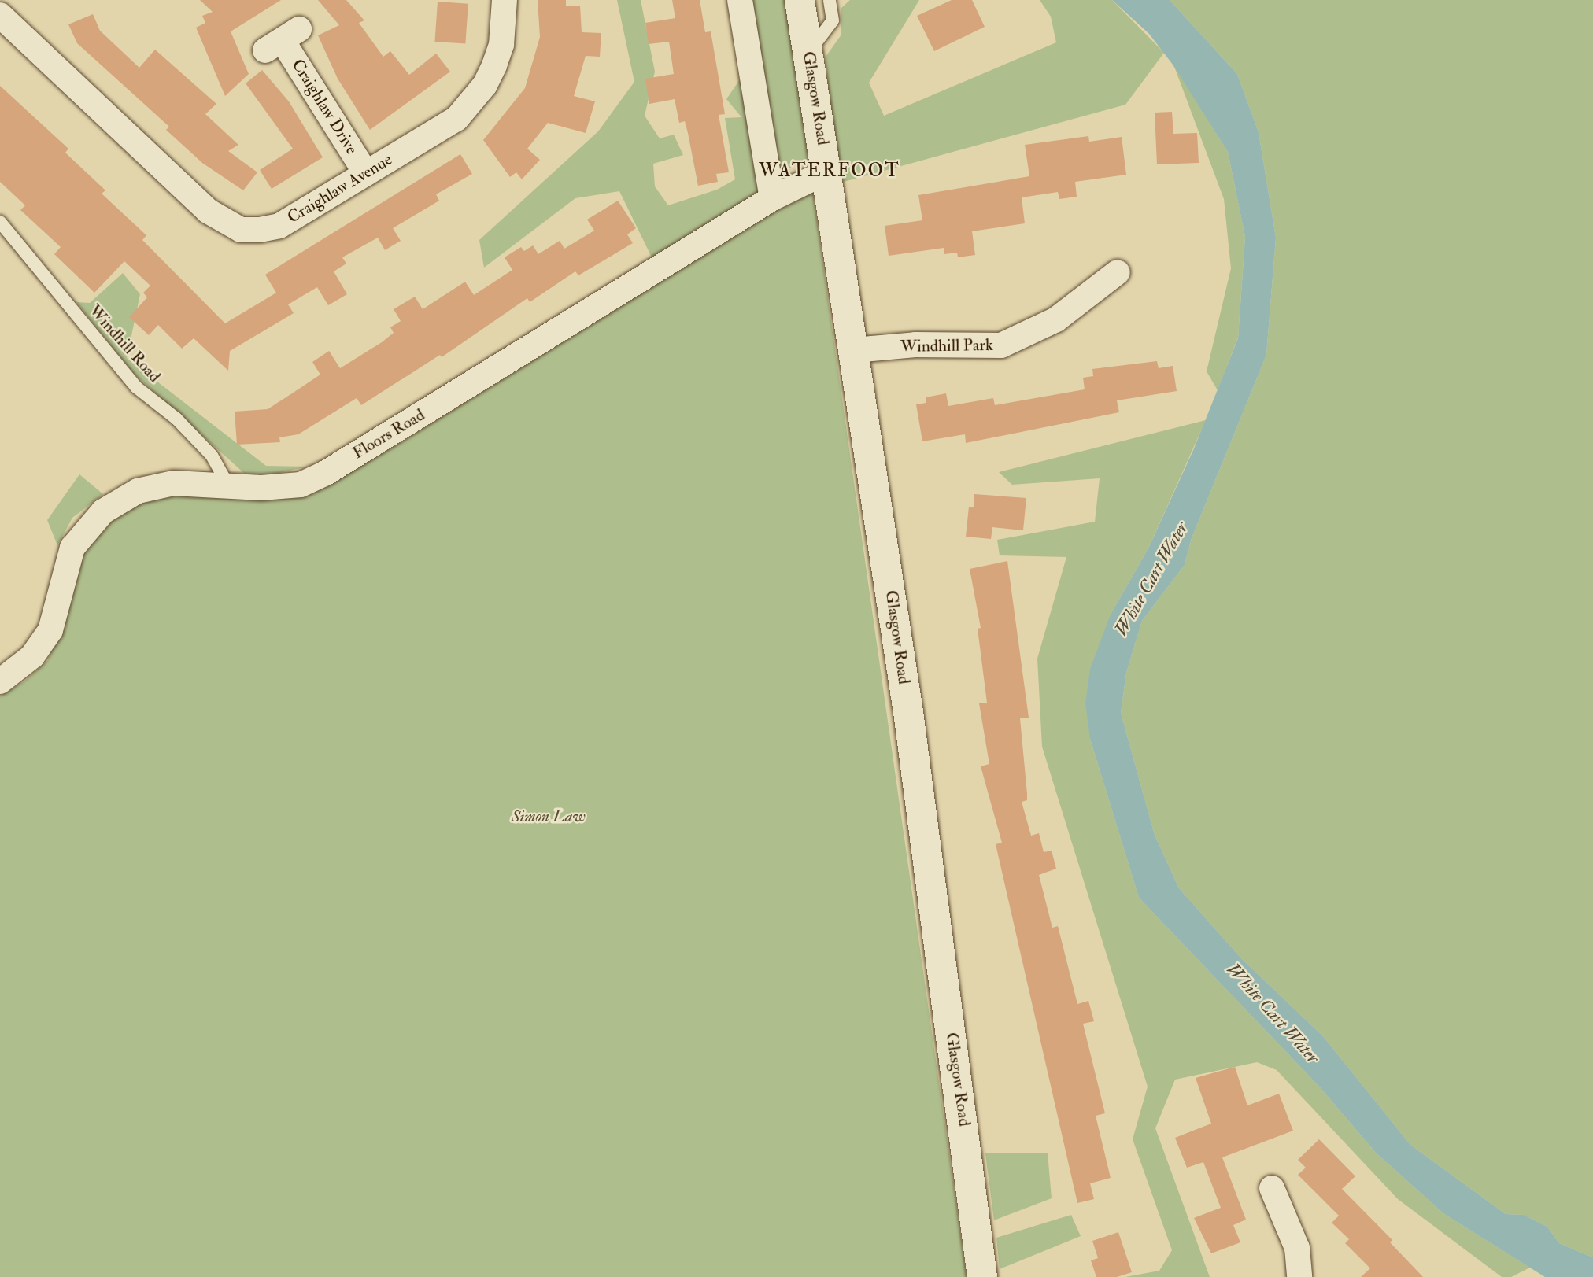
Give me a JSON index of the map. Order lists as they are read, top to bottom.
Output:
{
  "streets": {
    "main road": ["Glasgow Road"],
    "street": [
      "Craighlaw Drive",
      "Craighlaw Avenue",
      "Windhill Park",
      "Floors Road"
    ],
    "lane": ["Windhill Road"]
  },
  "crossings": [
    ["Glasgow Road", "Windhill Park"],
    ["Glasgow Road", "Floors Road"],
    ["Craighlaw Drive", "Craighlaw Avenue"],
    ["Windhill Road", "Floors Road"]
  ],
  "districts": ["WATERFOOT"],
  "water": ["White Cart Water"],
  "parks": ["Simon Law"]
}
